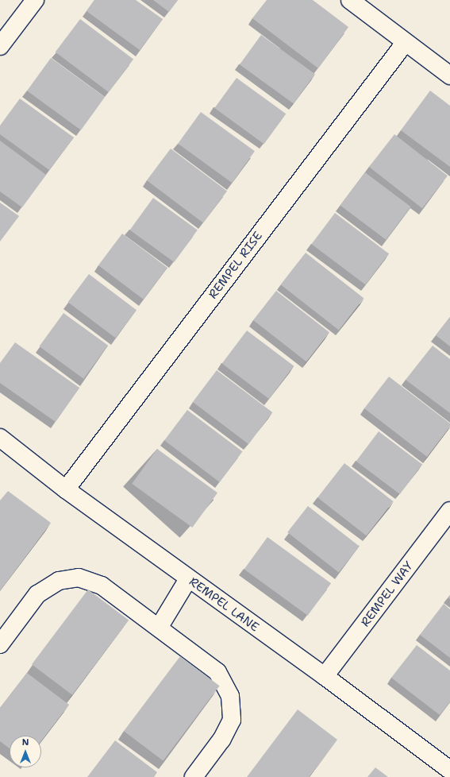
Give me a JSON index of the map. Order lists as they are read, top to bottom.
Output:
{
  "streets": {
    "street": ["REMPEL RISE", "REMPEL WAY", "REMPEL LANE"]
  },
  "crossings": [
    ["REMPEL RISE", "REMPEL LANE"],
    ["REMPEL WAY", "REMPEL LANE"]
  ],
  "north": "top"
}
